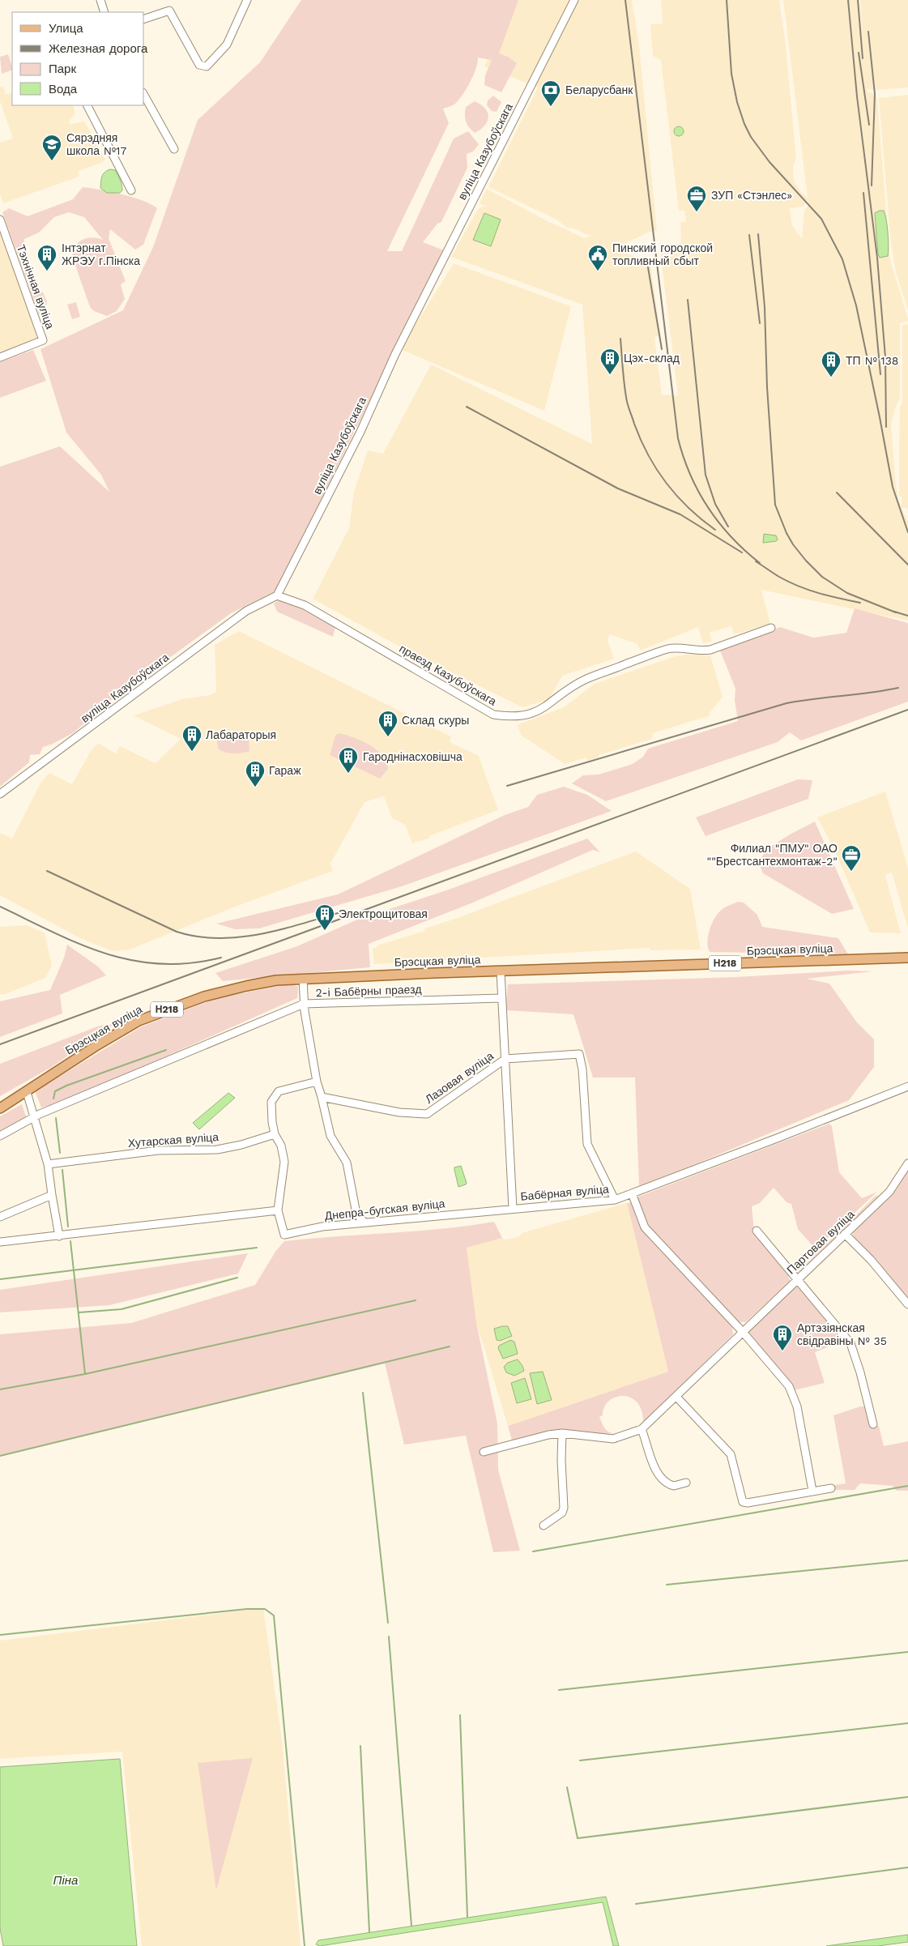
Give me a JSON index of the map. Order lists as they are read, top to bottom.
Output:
{
  "streets": {
    "main road": ["Брэсцкая вуліца", "Н218"],
    "street": [
      "вуліца Казубоўскага",
      "Тэхнічная вуліца",
      "праезд Казубоўскага",
      "2-і Бабёрны праезд",
      "Лазовая вуліца",
      "Хутарская вуліца",
      "Бабёрная вуліца",
      "Днепра-бугская вуліца",
      "Партовая вуліца"
    ]
  },
  "crossings": [
    ["вуліца Казубоўскага", "праезд Казубоўскага"],
    ["Брэсцкая вуліца", "Бабёрная вуліца"],
    ["2-і Бабёрны праезд", "Бабёрная вуліца"],
    ["Лазовая вуліца", "Бабёрная вуліца"],
    ["Хутарская вуліца", "Днепра-бугская вуліца"],
    ["Бабёрная вуліца", "Днепра-бугская вуліца"]
  ],
  "water": ["Піна"],
  "places": {
    "bank": ["Беларусбанк"],
    "school or university": ["Сярэдняя школа №17"],
    "office": ["ЗУП «Стэнлес»", "Филиал \"ПМУ\" ОАО \"\"Брестсантехмонтаж-2\""],
    "building": [
      "Інтэрнат ЖРЭУ г.Пінска",
      "Цэх-склад",
      "ТП № 138",
      "Склад скуры",
      "Лабараторыя",
      "Гароднінасховішча",
      "Гараж",
      "Электрощитовая",
      "Артэзіянская свідравіны № 35"
    ],
    "public building": ["Пинский городской топливный сбыт"]
  },
  "legend": [
    "Улица",
    "Железная дорога",
    "Парк",
    "Вода"
  ]
}
